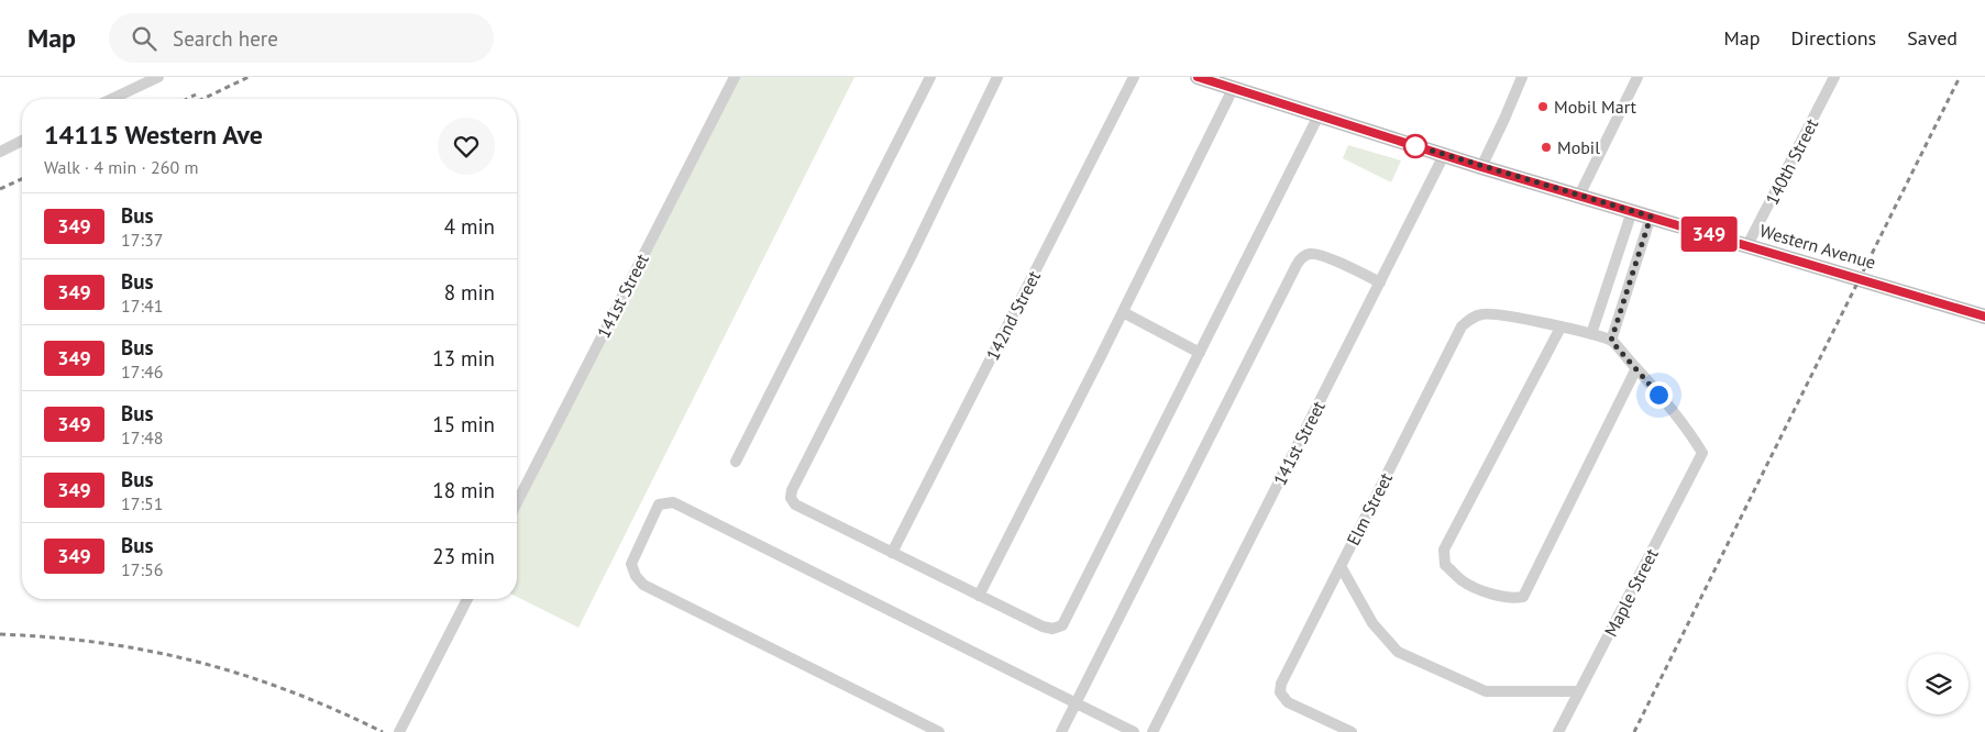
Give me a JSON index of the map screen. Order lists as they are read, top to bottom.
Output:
{
  "streets": {
    "main road": ["Western Avenue"],
    "street": [
      "140th Street",
      "141st Street",
      "142nd Street",
      "Elm Street",
      "Maple Street"
    ]
  },
  "crossings": [
    ["140th Street", "Western Avenue"],
    ["Western Avenue", "141st Street"]
  ],
  "places": ["Mobil Mart", "Mobil"],
  "lines": ["bus line 349"],
  "page": {
    "header": "Map",
    "search": "Search here",
    "nav": ["Map", "Directions", "Saved"],
    "on_map": "349",
    "heading": ["14115 Western Ave", "Walk · 4 min · 260 m"],
    "list": [
      {
        "mark": "349",
        "name": "Bus",
        "note": "17:37",
        "value": "4 min"
      },
      {
        "mark": "349",
        "name": "Bus",
        "note": "17:41",
        "value": "8 min"
      },
      {
        "mark": "349",
        "name": "Bus",
        "note": "17:46",
        "value": "13 min"
      },
      {
        "mark": "349",
        "name": "Bus",
        "note": "17:48",
        "value": "15 min"
      },
      {
        "mark": "349",
        "name": "Bus",
        "note": "17:51",
        "value": "18 min"
      },
      {
        "mark": "349",
        "name": "Bus",
        "note": "17:56",
        "value": "23 min"
      }
    ]
  }
}
